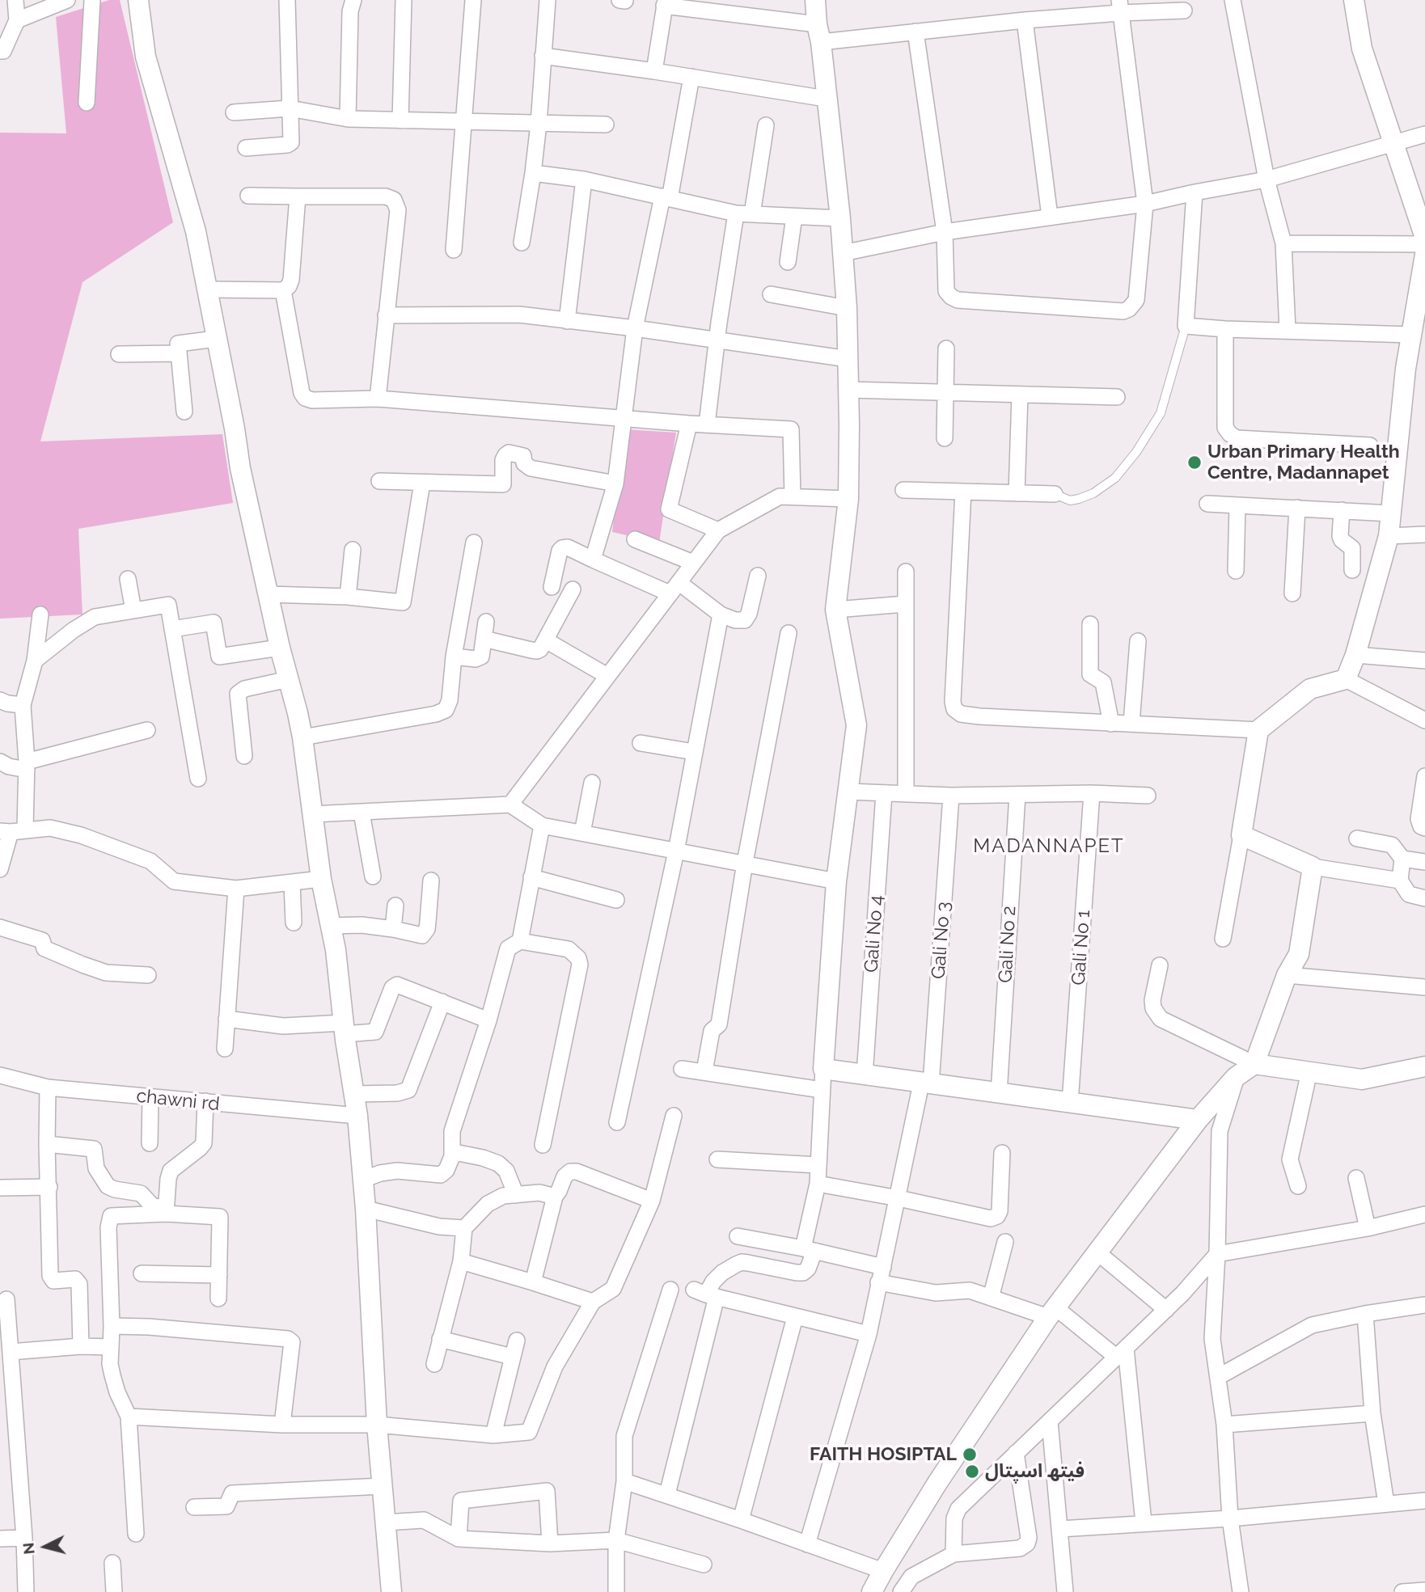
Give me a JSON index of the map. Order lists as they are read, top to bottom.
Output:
{
  "streets": {
    "street": [
      "Gali No 4",
      "Gali No 3",
      "Gali No 2",
      "Gali No 1",
      "chawni rd"
    ]
  },
  "districts": ["MADANNAPET"],
  "places": ["Urban Primary Health Centre, Madannapet", "FAITH HOSIPTAL", "فیتھ اسپتال"],
  "north": "left"
}
